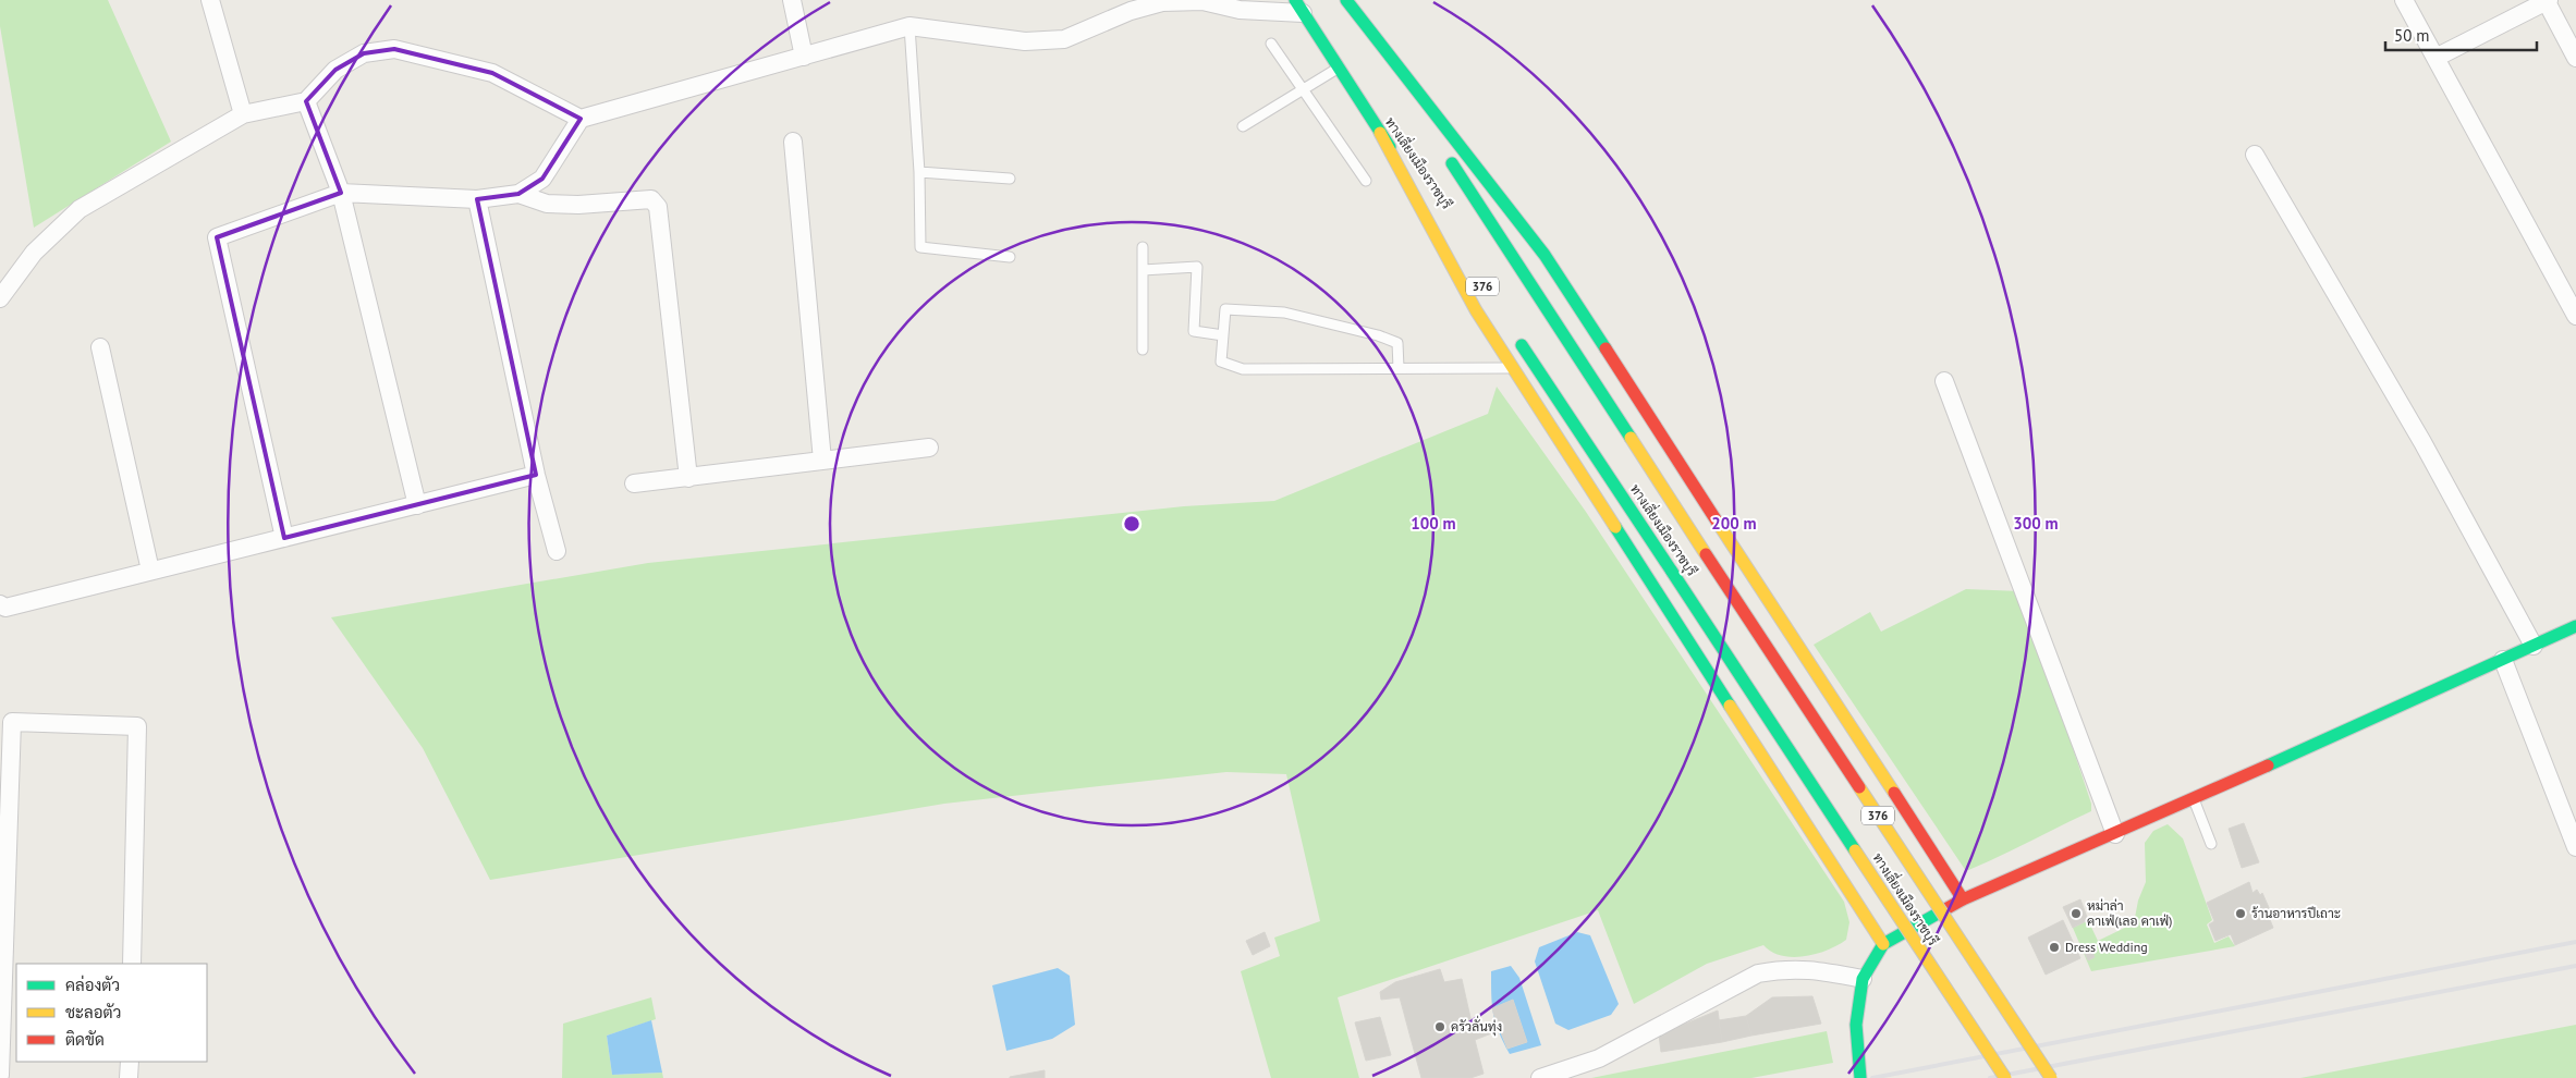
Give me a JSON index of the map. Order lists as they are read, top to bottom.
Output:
{
  "streets": {
    "main road": ["ทางเลี่ยงเมืองราชบุรี", "376"]
  },
  "places": [
    "หม่าล่า คาเฟ่(เลอ คาเฟ่)",
    "ร้านอาหารปีเถาะ",
    "Dress Wedding",
    "ครัวลั่นทุ่ง"
  ],
  "legend": ["คล่องตัว", "ชะลอตัว", "ติดขัด"],
  "scale_bar": "50 m",
  "rings": ["100 m", "200 m", "300 m"]
}
